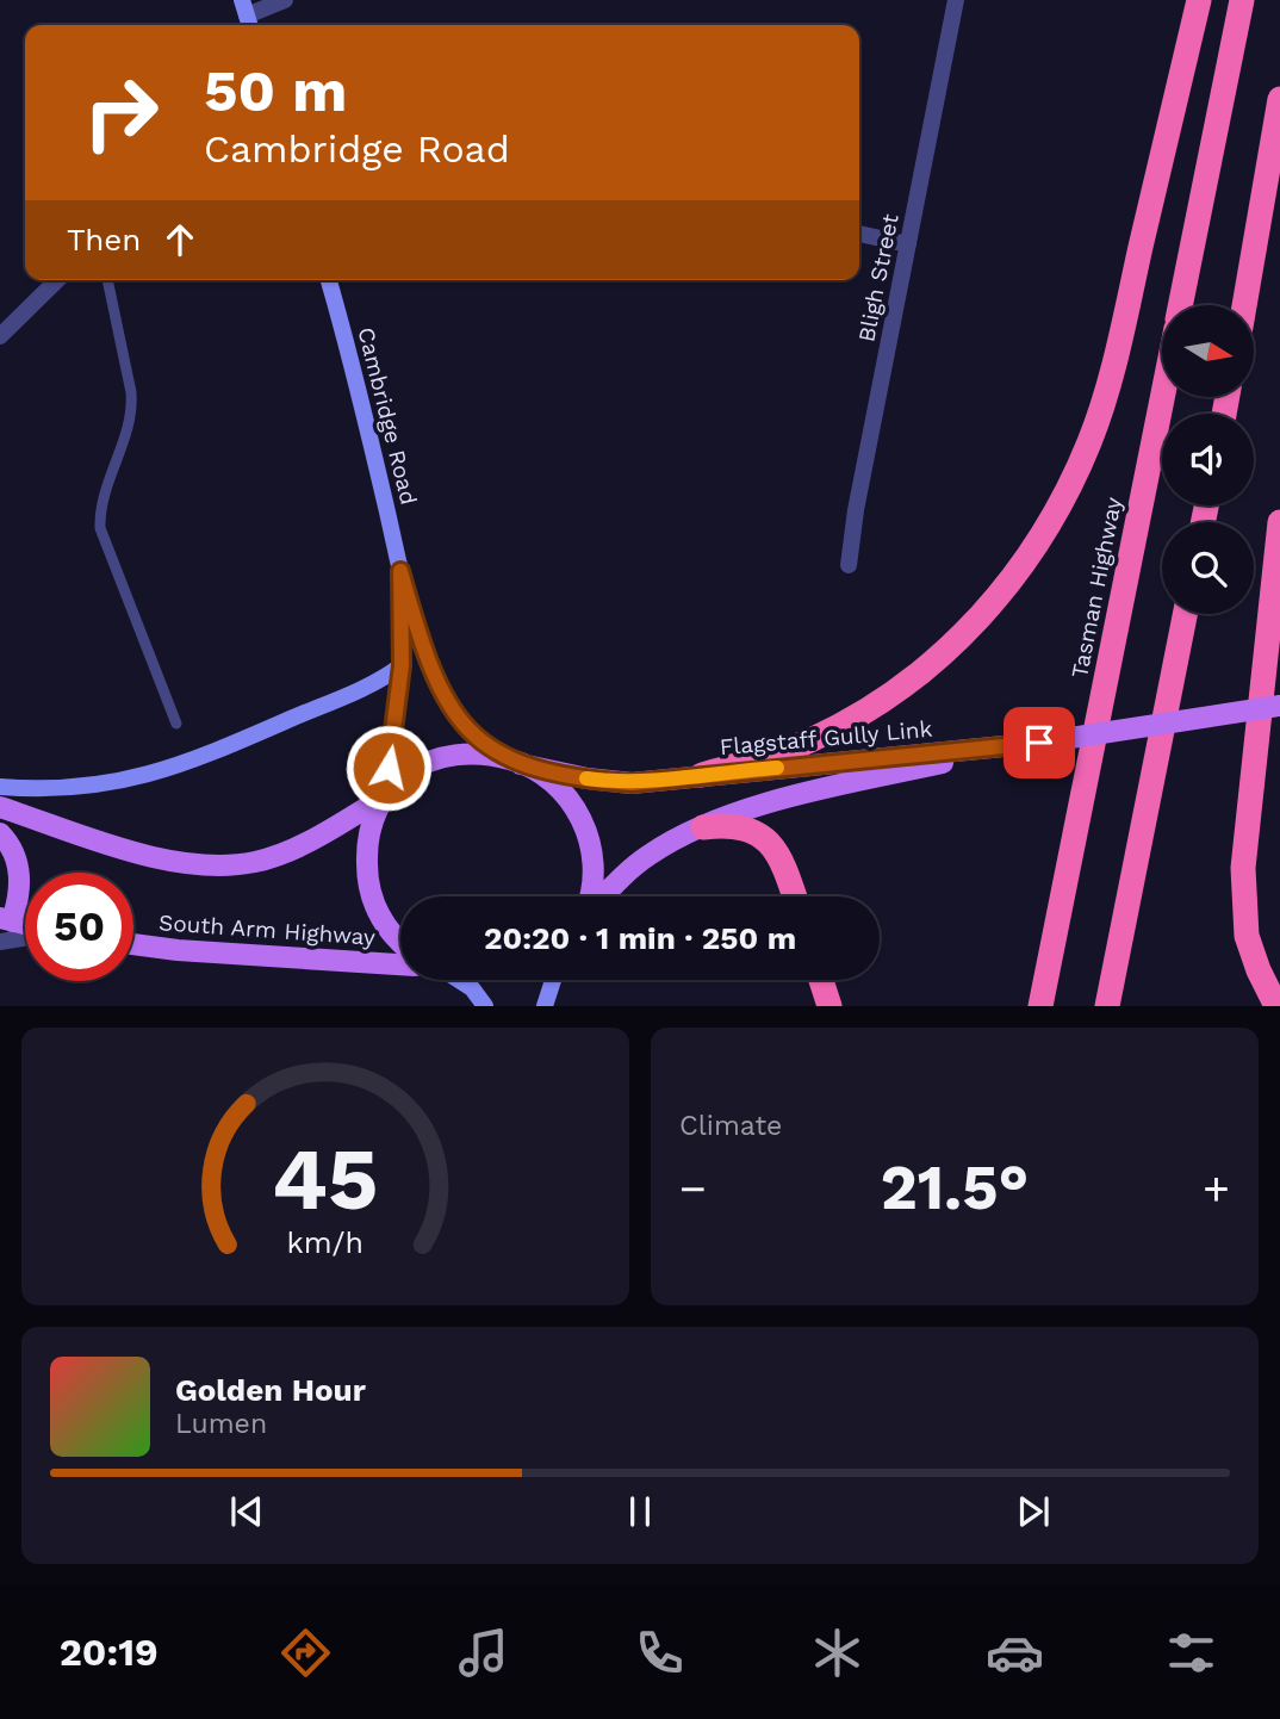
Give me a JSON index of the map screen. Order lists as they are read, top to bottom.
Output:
{
  "streets": {
    "highway": ["Tasman Highway"],
    "main road": ["Cambridge Road", "Flagstaff Gully Link", "South Arm Highway"],
    "street": ["Bligh Street"]
  },
  "crossings": [
    ["Cambridge Road", "Flagstaff Gully Link"]
  ],
  "north": "right",
  "page": {
    "turn": ["50 m", "Cambridge Road"],
    "then": "Then",
    "limit": "50",
    "trip": "20:20 · 1 min · 250 m",
    "tile": "Climate",
    "heat": ["−", "21.5°", "+"],
    "song": ["Golden Hour", "Lumen"],
    "tabs": "20:19",
    "gauge": ["45", "km/h"]
  }
}
